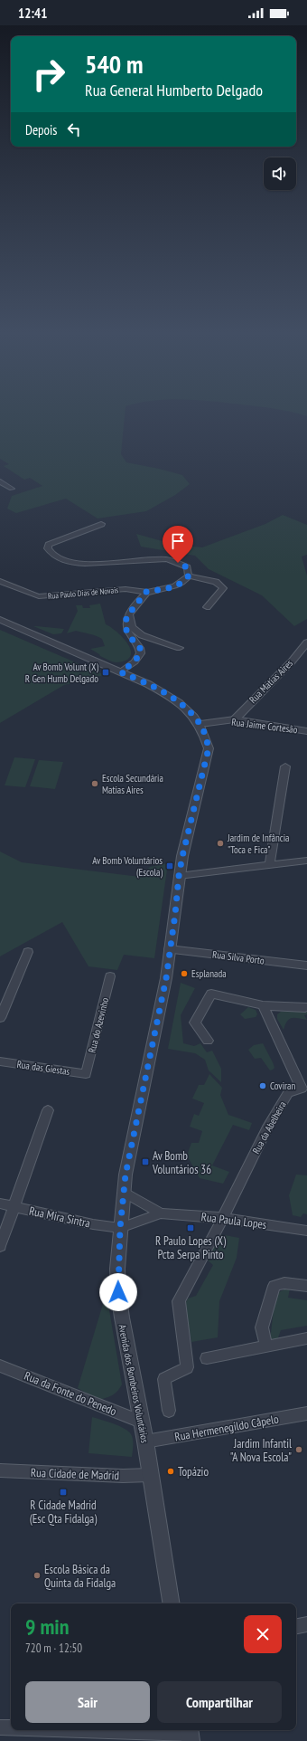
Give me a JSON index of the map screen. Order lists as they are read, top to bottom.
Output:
{
  "streets": {
    "street": [
      "Rua Paulo Dias de Novais",
      "Rua Matias Aires",
      "Rua Jaime Cortesão",
      "Rua Silva Porto",
      "Rua do Azevinho",
      "Rua das Giestas",
      "Rua da Abelheira",
      "Rua Mira Sintra",
      "Rua Paula Lopes",
      "Avenida dos Bombeiros Voluntários",
      "Rua da Fonte do Penedo",
      "Rua Hermenegildo Câpelo",
      "Rua Cidade de Madrid"
    ]
  },
  "crossings": [
    ["Rua Matias Aires", "Rua Jaime Cortesão"],
    ["Rua Jaime Cortesão", "Avenida dos Bombeiros Voluntários"],
    ["Rua Silva Porto", "Avenida dos Bombeiros Voluntários"],
    ["Rua do Azevinho", "Rua das Giestas"],
    ["Rua da Abelheira", "Rua Paula Lopes"],
    ["Rua Mira Sintra", "Rua Paula Lopes"],
    ["Rua Mira Sintra", "Avenida dos Bombeiros Voluntários"],
    ["Rua Paula Lopes", "Avenida dos Bombeiros Voluntários"],
    ["Avenida dos Bombeiros Voluntários", "Rua da Fonte do Penedo"],
    ["Avenida dos Bombeiros Voluntários", "Rua Hermenegildo Câpelo"],
    ["Avenida dos Bombeiros Voluntários", "Rua Cidade de Madrid"]
  ],
  "places": {
    "transit": [
      "Av Bomb Volunt (X) R Gen Humb Delgado",
      "Av Bomb Voluntários (Escola)",
      "Av Bomb Voluntários 36",
      "R Paulo Lopes (X) Pcta Serpa Pinto",
      "R Cidade Madrid (Esc Qta Fidalga)"
    ],
    "other": [
      "Escola Secundária Matias Aires",
      "Jardim de Infância \"Toca e Fica\"",
      "Esplanada",
      "Coviran",
      "Jardim Infantil \"A Nova Escola\"",
      "Topázio",
      "Escola Básica da Quinta da Fidalga"
    ]
  },
  "page": {
    "status": "12:41",
    "turn": ["540 m", "Rua General Humberto Delgado"],
    "then": "Depois",
    "heading": ["9 min", "720 m · 12:50"],
    "buttons": ["Sair", "Compartilhar"]
  }
}
